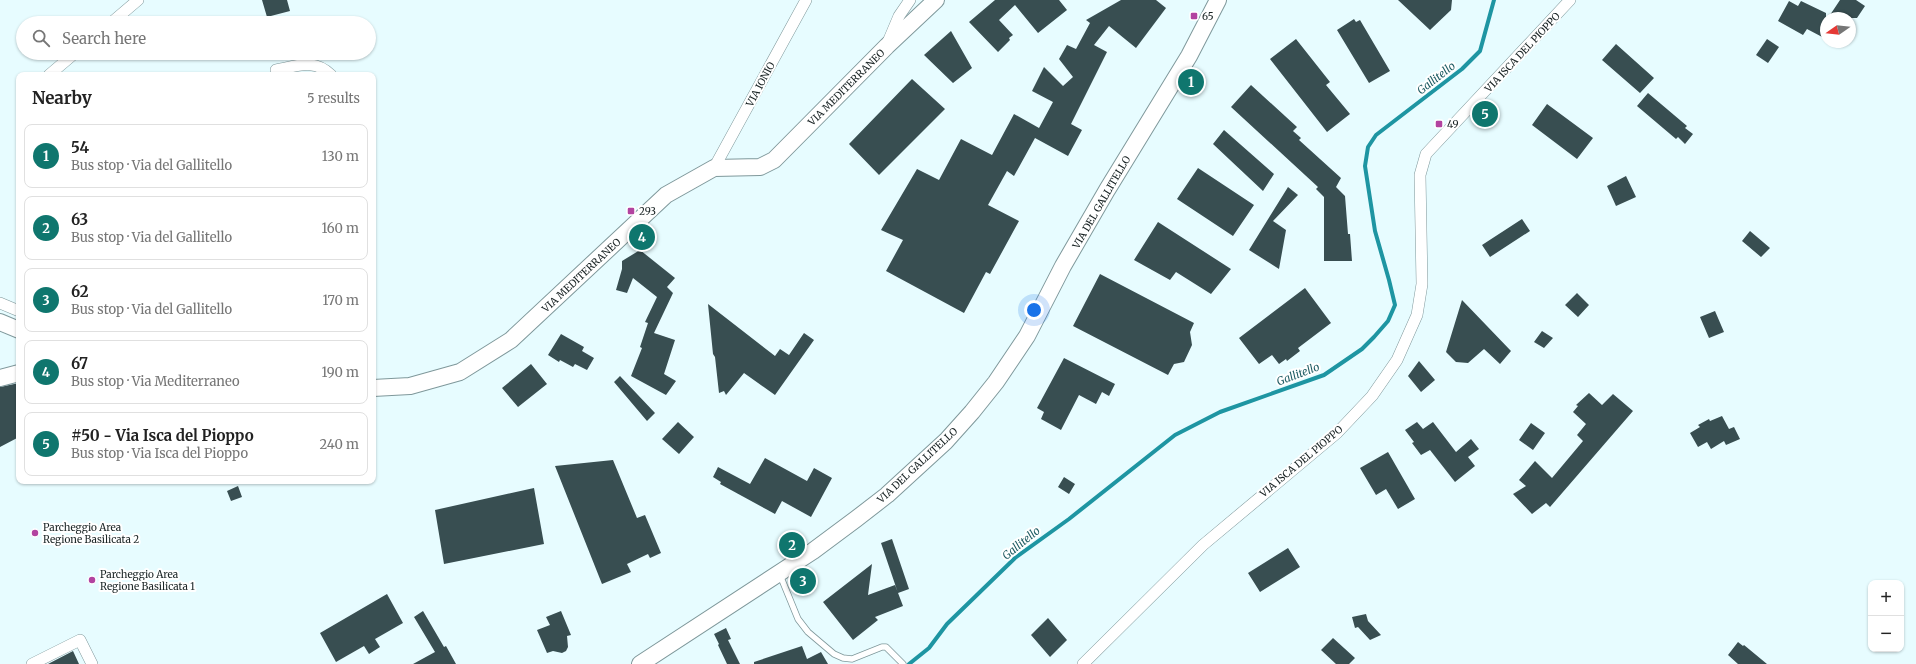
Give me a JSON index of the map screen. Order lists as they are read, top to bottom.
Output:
{
  "streets": {
    "street": [
      "VIA ISCA DEL PIOPPO",
      "VIA IONIO",
      "VIA MEDITERRANEO",
      "VIA DEL GALLITELLO"
    ]
  },
  "crossings": [
    ["VIA IONIO", "VIA MEDITERRANEO"]
  ],
  "water": ["Gallitello"],
  "places": {
    "transit": ["65", "49", "293"],
    "other": ["Parcheggio Area Regione Basilicata 2", "Parcheggio Area Regione Basilicata 1"]
  },
  "north": "left",
  "page": {
    "search": "Search here",
    "pins": [
      "1",
      "5",
      "4",
      "2",
      "3"
    ],
    "heading": ["Nearby", "5 results"],
    "list": [
      {
        "mark": "1",
        "name": "54",
        "note": "Bus stop · Via del Gallitello",
        "value": "130 m"
      },
      {
        "mark": "2",
        "name": "63",
        "note": "Bus stop · Via del Gallitello",
        "value": "160 m"
      },
      {
        "mark": "3",
        "name": "62",
        "note": "Bus stop · Via del Gallitello",
        "value": "170 m"
      },
      {
        "mark": "4",
        "name": "67",
        "note": "Bus stop · Via Mediterraneo",
        "value": "190 m"
      },
      {
        "mark": "5",
        "name": "#50 - Via Isca del Pioppo",
        "note": "Bus stop · Via Isca del Pioppo",
        "value": "240 m"
      }
    ],
    "map_buttons": ["+", "−"]
  }
}
